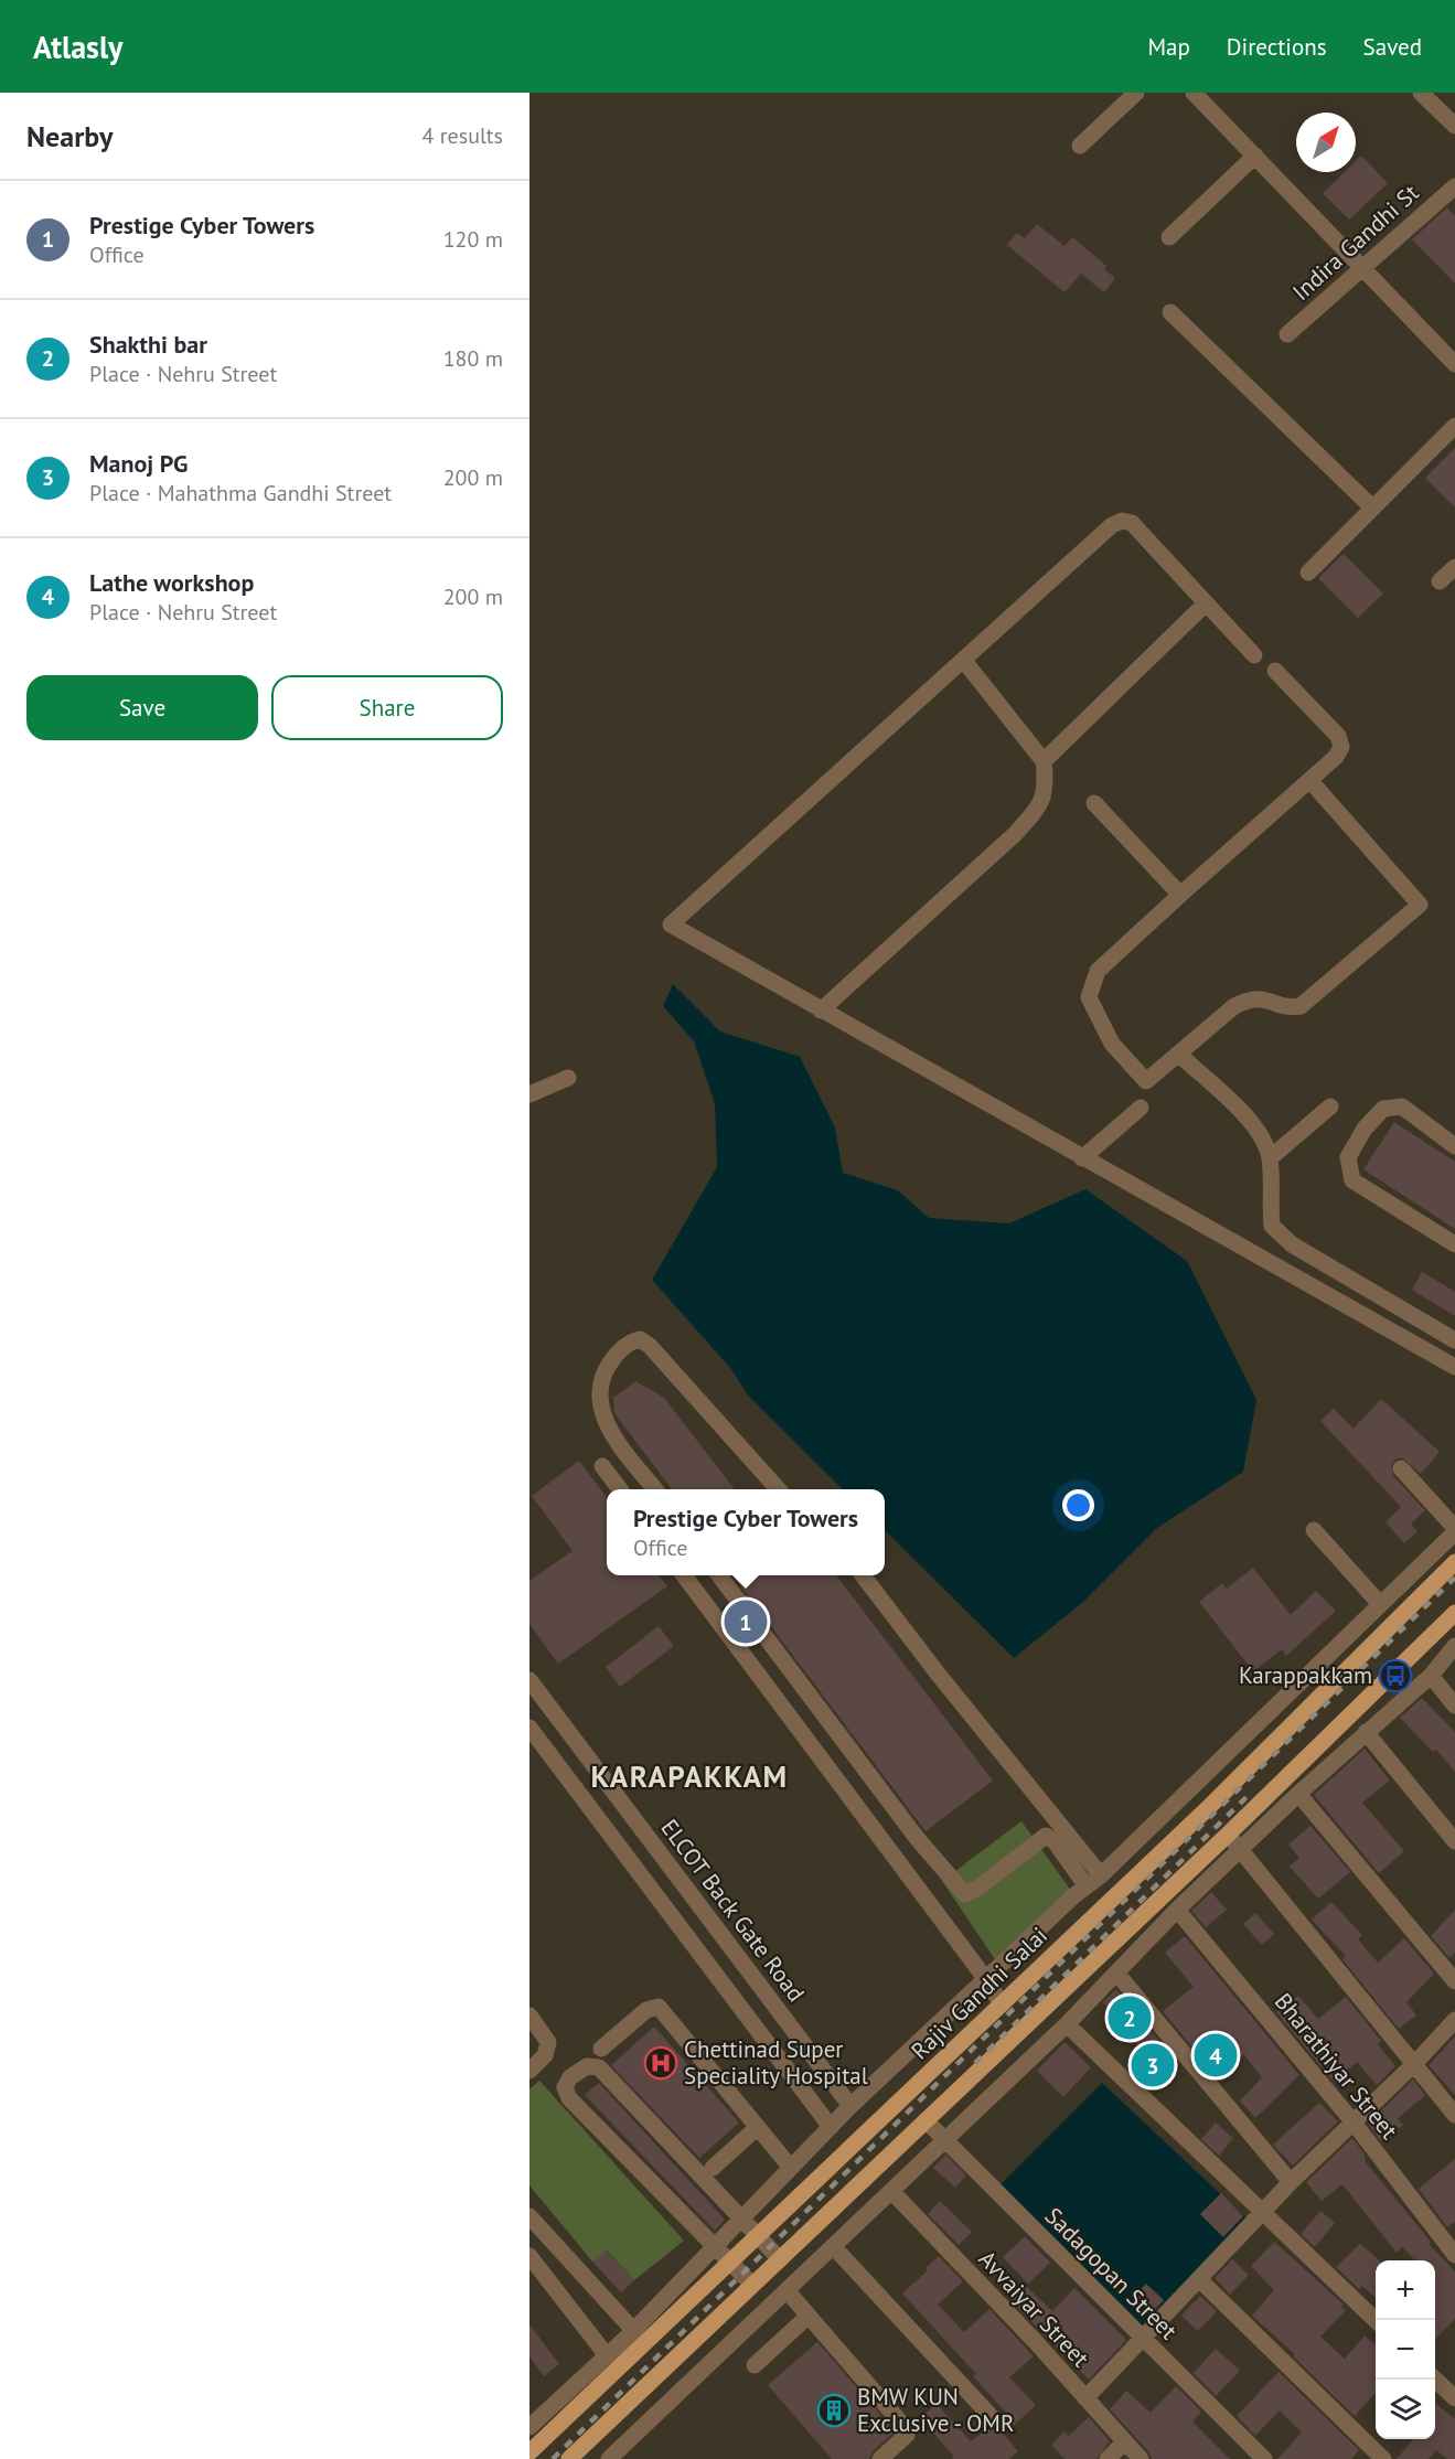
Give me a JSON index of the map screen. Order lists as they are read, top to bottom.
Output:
{
  "streets": {
    "main road": ["Rajiv Gandhi Salai"],
    "street": [
      "Indira Gandhi St",
      "ELCOT Back Gate Road",
      "Bharathiyar Street",
      "Sadagopan Street",
      "Avvaiyar Street"
    ]
  },
  "districts": ["KARAPAKKAM"],
  "places": {
    "bus stop": ["Karappakkam"],
    "hospital": ["Chettinad Super Speciality Hospital"],
    "building": ["BMW KUN Exclusive - OMR"]
  },
  "north": "top right",
  "page": {
    "header": "Atlasly",
    "nav": ["Map", "Directions", "Saved"],
    "heading": ["Nearby", "4 results"],
    "list": [
      {
        "mark": "1",
        "name": "Prestige Cyber Towers",
        "note": "Office",
        "value": "120 m"
      },
      {
        "mark": "2",
        "name": "Shakthi bar",
        "note": "Place · Nehru Street",
        "value": "180 m"
      },
      {
        "mark": "3",
        "name": "Manoj PG",
        "note": "Place · Mahathma Gandhi Street",
        "value": "200 m"
      },
      {
        "mark": "4",
        "name": "Lathe workshop",
        "note": "Place · Nehru Street",
        "value": "200 m"
      }
    ],
    "buttons": ["Save", "Share"],
    "popup": ["Prestige Cyber Towers", "Office"],
    "pins": [
      "1",
      "2",
      "4",
      "3"
    ],
    "map_buttons": ["+", "−"]
  }
}
